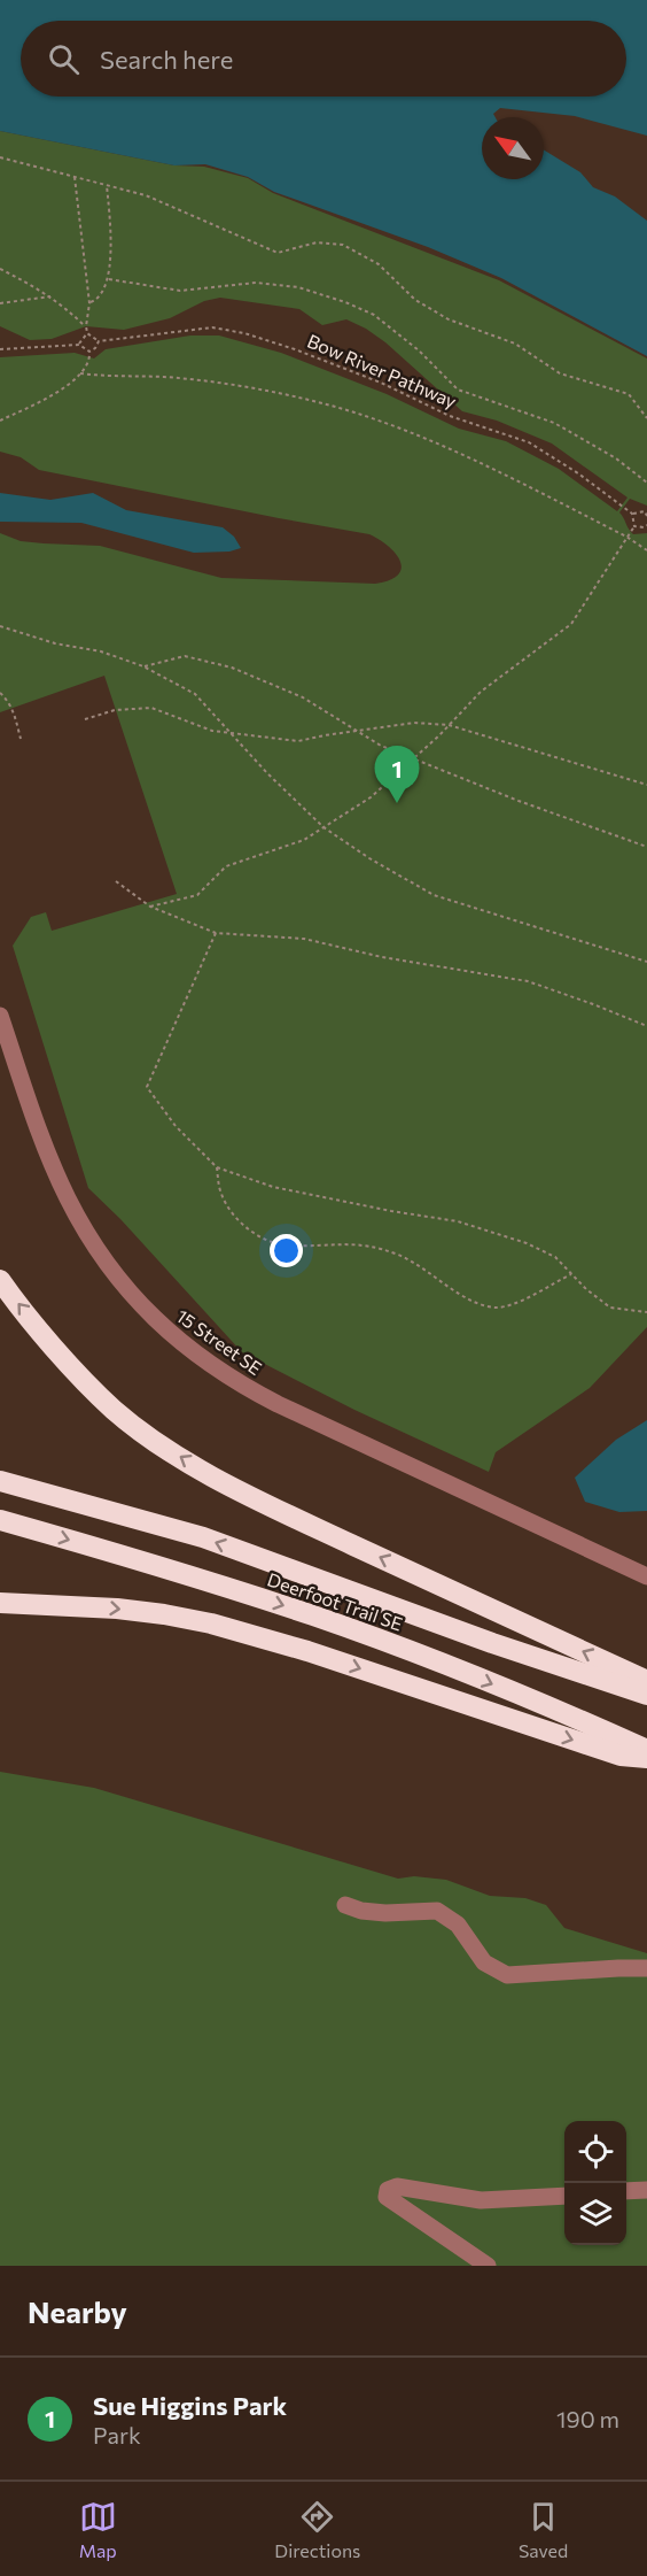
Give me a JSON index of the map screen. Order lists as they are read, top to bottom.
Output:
{
  "streets": {
    "highway": ["Deerfoot Trail SE"],
    "street": ["15 Street SE"],
    "path": ["Bow River Pathway"]
  },
  "north": "top left",
  "page": {
    "search": "Search here",
    "pins": "1",
    "heading": "Nearby",
    "list": [
      {
        "mark": "1",
        "name": "Sue Higgins Park",
        "note": "Park",
        "value": "190 m"
      }
    ],
    "nav": ["Map", "Directions", "Saved"]
  }
}
